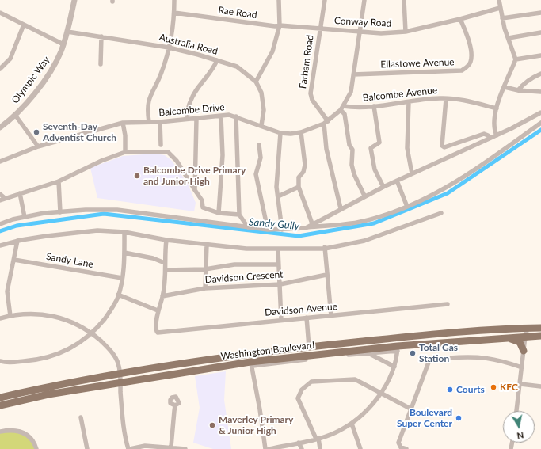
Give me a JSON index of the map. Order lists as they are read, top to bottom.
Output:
{
  "streets": {
    "highway": ["Washington Boulevard"],
    "street": [
      "Rae Road",
      "Conway Road",
      "Australia Road",
      "Farham Road",
      "Ellastowe Avenue",
      "Olympic Way",
      "Balcombe Avenue",
      "Balcombe Drive",
      "Sandy Lane",
      "Davidson Crescent",
      "Davidson Avenue"
    ]
  },
  "crossings": [
    ["Rae Road", "Conway Road"],
    ["Conway Road", "Farham Road"],
    ["Conway Road", "Ellastowe Avenue"],
    ["Conway Road", "Balcombe Drive"],
    ["Australia Road", "Olympic Way"],
    ["Australia Road", "Balcombe Drive"],
    ["Farham Road", "Balcombe Drive"],
    ["Ellastowe Avenue", "Balcombe Drive"],
    ["Balcombe Avenue", "Balcombe Drive"]
  ],
  "water": ["Sandy Gully"],
  "places": [
    "Seventh-Day Adventist Church",
    "Balcombe Drive Primary and Junior High",
    "Total Gas Station",
    "KFC",
    "Courts",
    "Boulevard Super Center",
    "Maverley Primary & Junior High"
  ],
  "north": "bottom"
}
